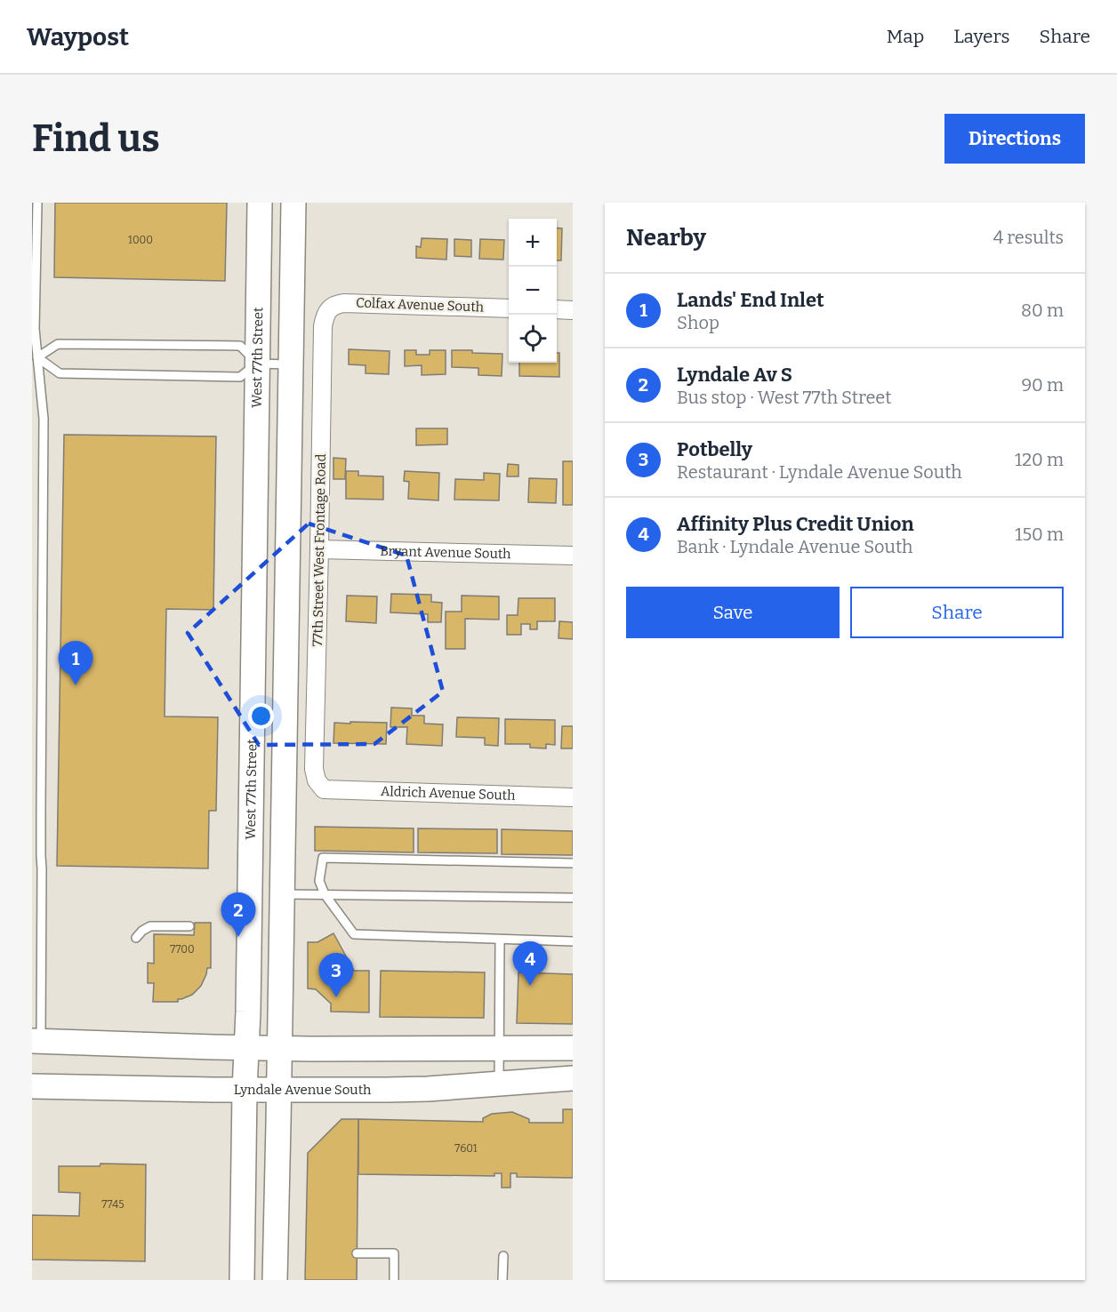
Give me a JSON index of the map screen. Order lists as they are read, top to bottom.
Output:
{
  "streets": {
    "street": [
      "Colfax Avenue South",
      "West 77th Street",
      "77th Street West Frontage Road",
      "Bryant Avenue South",
      "Aldrich Avenue South",
      "Lyndale Avenue South"
    ]
  },
  "crossings": [
    ["Colfax Avenue South", "77th Street West Frontage Road"],
    ["West 77th Street", "Lyndale Avenue South"],
    ["77th Street West Frontage Road", "Bryant Avenue South"],
    ["77th Street West Frontage Road", "Aldrich Avenue South"]
  ],
  "house_numbers": [
    "1000",
    "7700",
    "7601",
    "7745"
  ],
  "page": {
    "header": "Waypost",
    "nav": ["Map", "Layers", "Share"],
    "buttons": [
      "Directions",
      ["Save", "Share"]
    ],
    "title": "Find us",
    "heading": ["Nearby", "4 results"],
    "map_buttons": ["+", "−"],
    "list": [
      {
        "mark": "1",
        "name": "Lands' End Inlet",
        "note": "Shop",
        "value": "80 m"
      },
      {
        "mark": "2",
        "name": "Lyndale Av S",
        "note": "Bus stop · West 77th Street",
        "value": "90 m"
      },
      {
        "mark": "3",
        "name": "Potbelly",
        "note": "Restaurant · Lyndale Avenue South",
        "value": "120 m"
      },
      {
        "mark": "4",
        "name": "Affinity Plus Credit Union",
        "note": "Bank · Lyndale Avenue South",
        "value": "150 m"
      }
    ],
    "pins": [
      "1",
      "2",
      "4",
      "3"
    ]
  }
}
